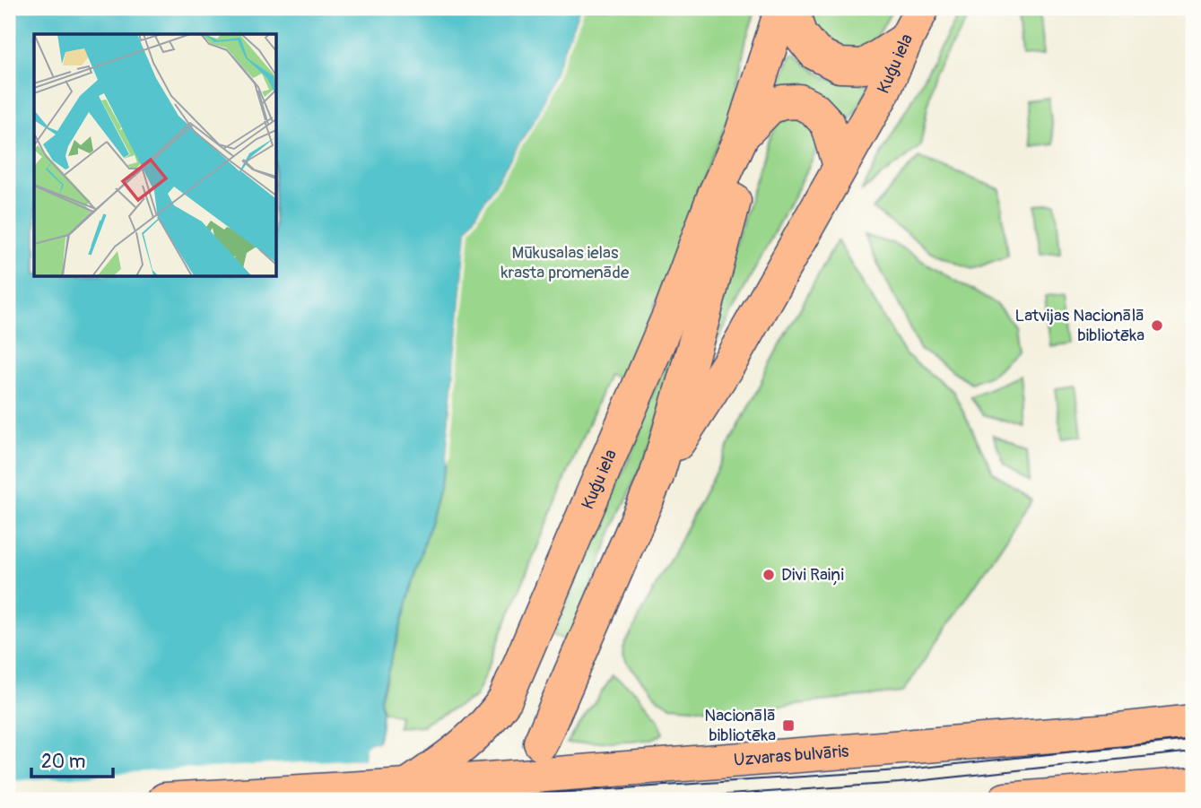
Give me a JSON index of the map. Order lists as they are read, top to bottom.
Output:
{
  "streets": {
    "main road": ["Kuģu iela", "Uzvaras bulvāris"]
  },
  "crossings": [
    ["Kuģu iela", "Uzvaras bulvāris"]
  ],
  "parks": ["Mūkusalas ielas krasta promenāde"],
  "places": {
    "other": ["Latvijas Nacionālā bibliotēka", "Divi Raiņi"],
    "transit": ["Nacionālā bibliotēka"]
  },
  "scale_bar": "20 m"
}
